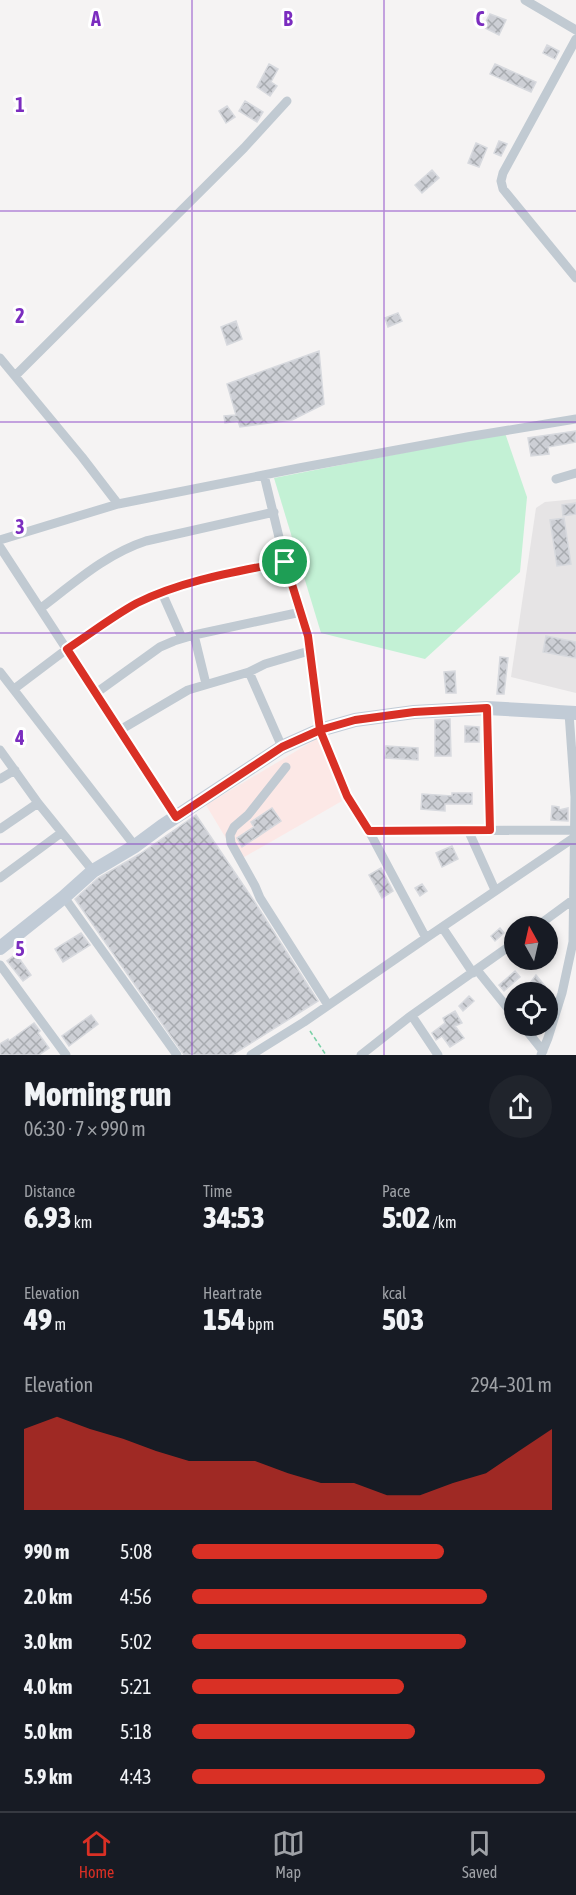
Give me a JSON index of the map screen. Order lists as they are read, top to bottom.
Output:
{
  "north": "top",
  "page": {
    "heading": ["Morning run", "06:30 · 7 × 990 m"],
    "stats": [
      ["Distance", "6.93 km"],
      ["Time", "34:53"],
      ["Pace", "5:02 /km"],
      ["Elevation", "49 m"],
      ["Heart rate", "154 bpm"],
      ["kcal", "503"]
    ],
    "chart": ["Elevation", "294–301 m"],
    "list": [
      {
        "name": "990 m",
        "note": "5:08"
      },
      {
        "name": "2.0 km",
        "note": "4:56"
      },
      {
        "name": "3.0 km",
        "note": "5:02"
      },
      {
        "name": "4.0 km",
        "note": "5:21"
      },
      {
        "name": "5.0 km",
        "note": "5:18"
      },
      {
        "name": "5.9 km",
        "note": "4:43"
      }
    ],
    "tabs": ["Home", "Map", "Saved"]
  },
  "grid": {
    "columns": ["A", "B", "C"],
    "rows": [
      "1",
      "2",
      "3",
      "4",
      "5"
    ]
  }
}
